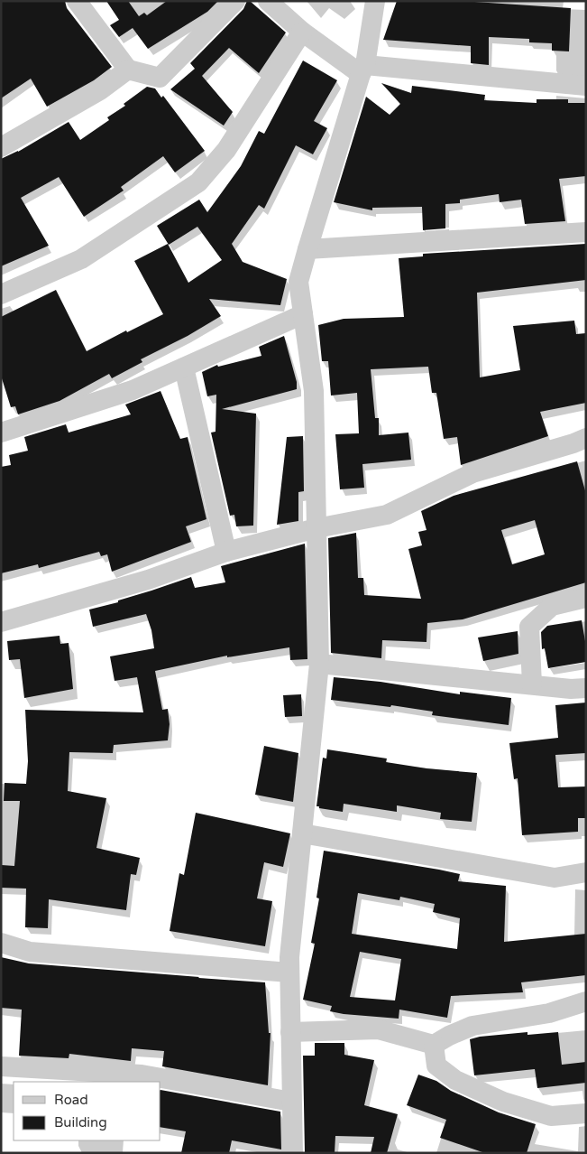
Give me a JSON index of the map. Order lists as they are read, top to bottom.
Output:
{
  "legend": ["Road", "Building"]
}
